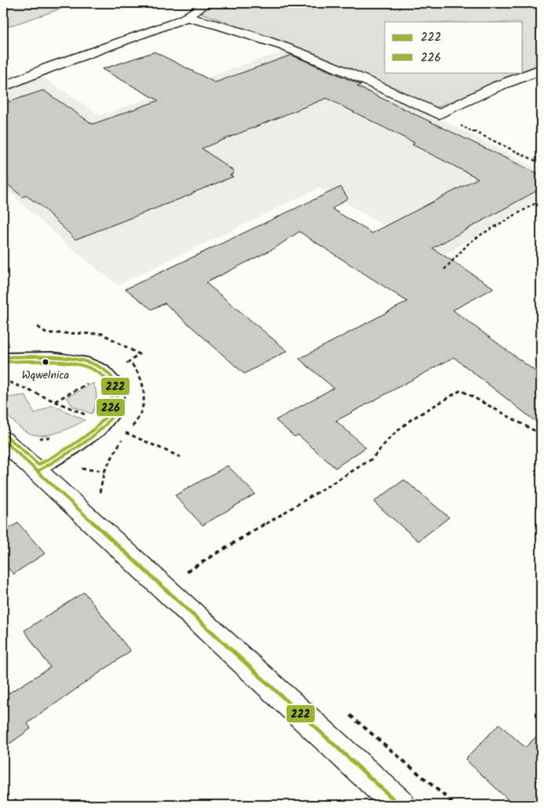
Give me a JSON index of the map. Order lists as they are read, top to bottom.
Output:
{
  "places": ["Wąwelnica"],
  "lines": ["transit line 222", "transit line 226"],
  "legend": ["222", "226"]
}
